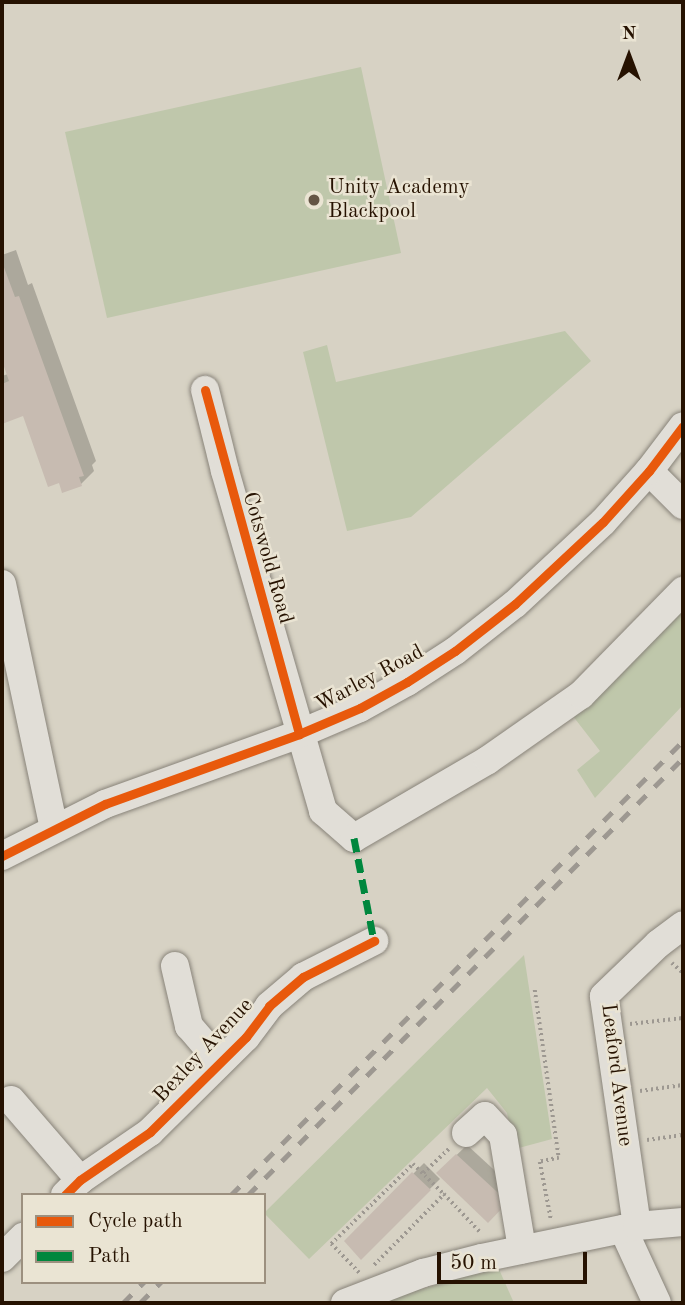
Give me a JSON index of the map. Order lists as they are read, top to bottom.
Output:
{
  "streets": {
    "street": [
      "Cotswold Road",
      "Warley Road",
      "Bexley Avenue",
      "Leaford Avenue"
    ]
  },
  "crossings": [
    ["Cotswold Road", "Warley Road"]
  ],
  "places": ["Unity Academy Blackpool"],
  "legend": ["Cycle path", "Path"],
  "scale_bar": "50 m",
  "north": "top"
}
